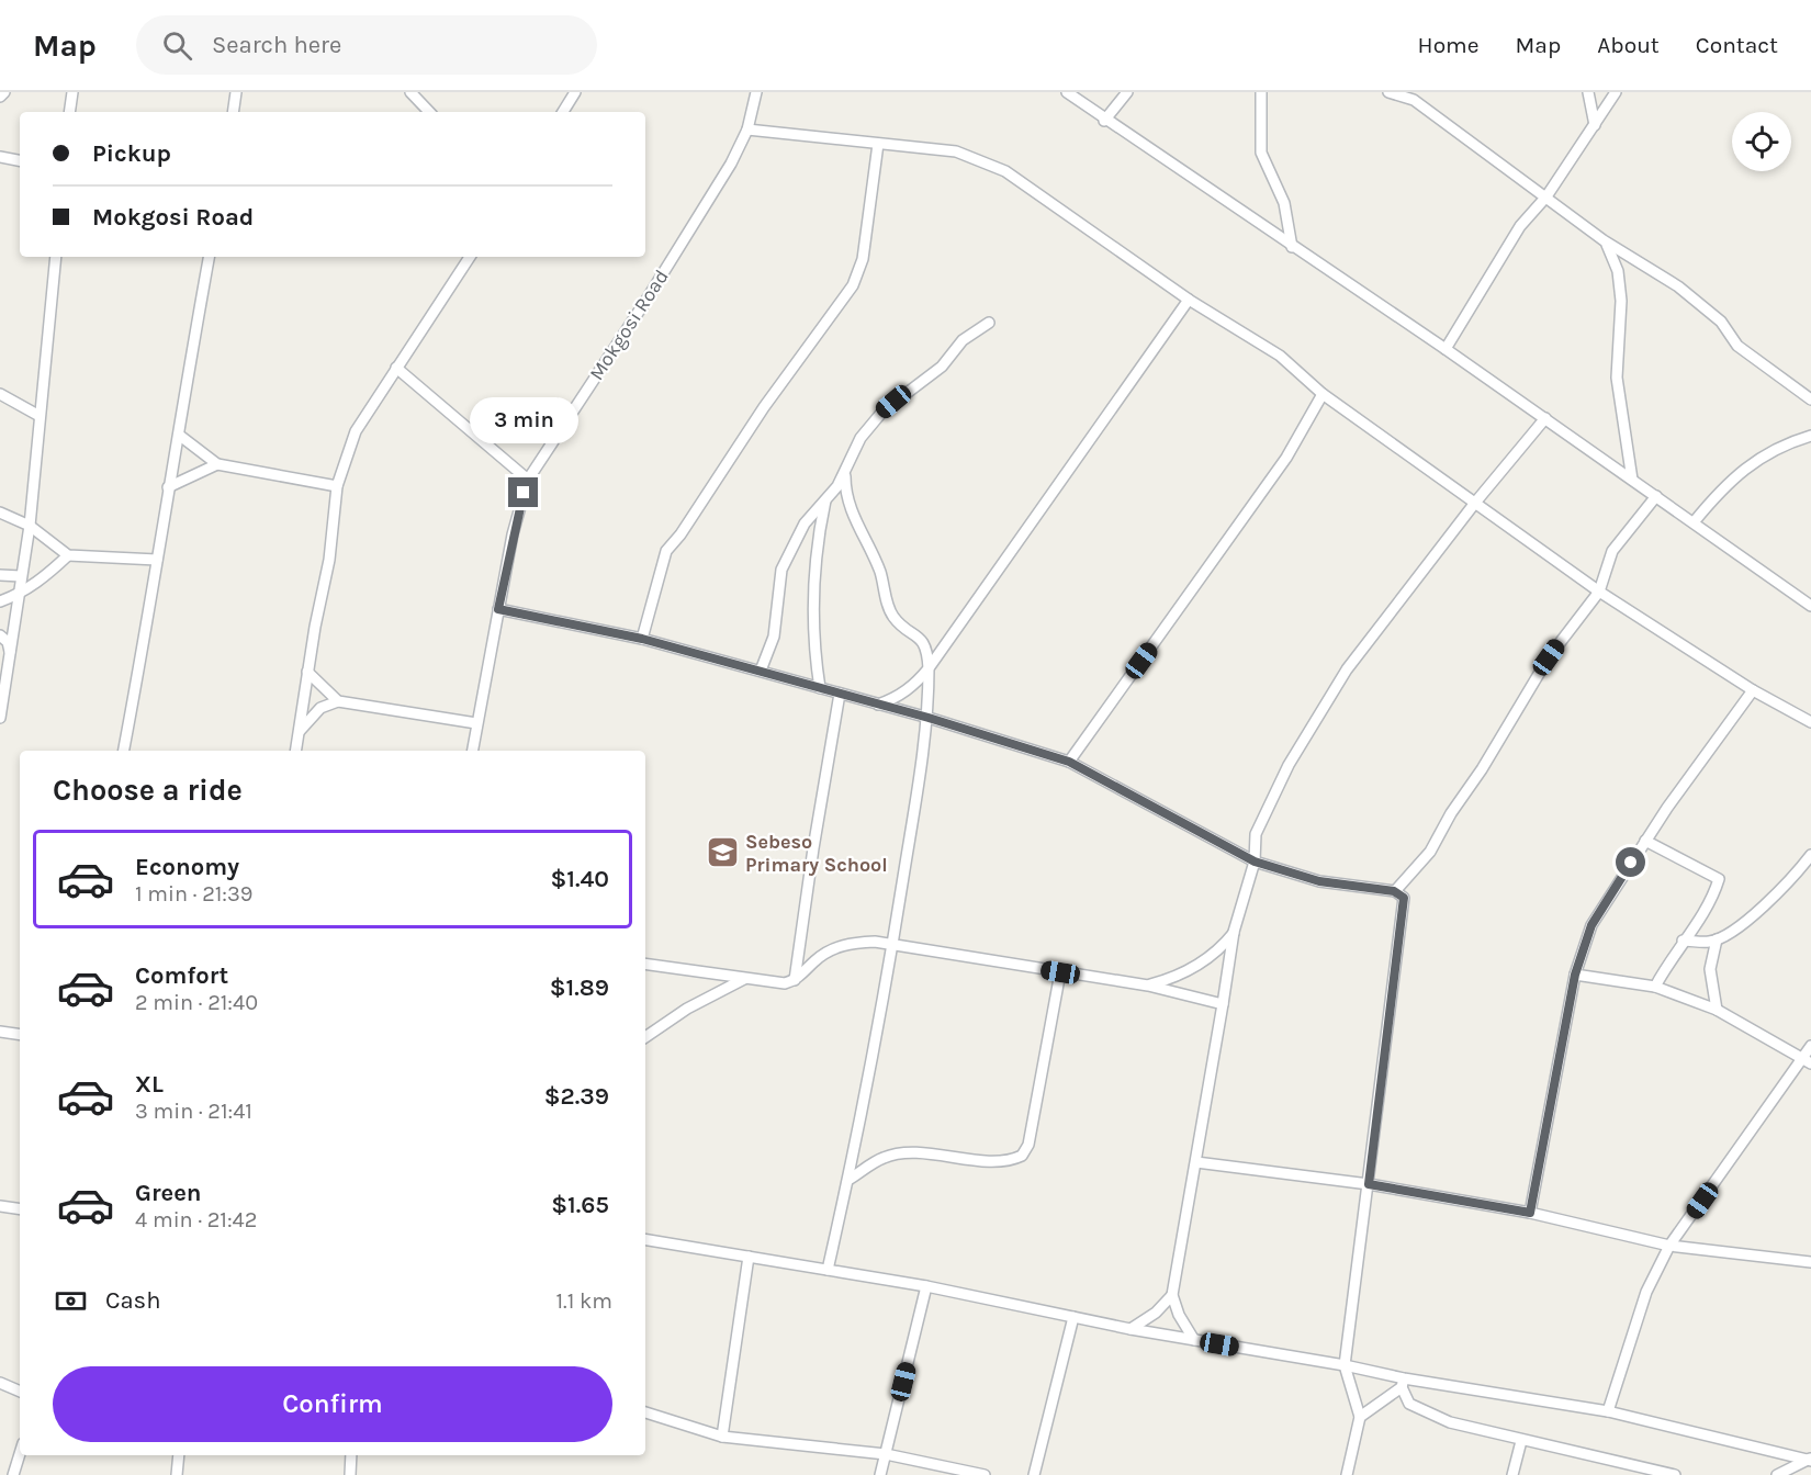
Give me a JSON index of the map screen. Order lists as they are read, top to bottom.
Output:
{
  "streets": {
    "street": ["Mokgosi Road"]
  },
  "places": {
    "school or university": ["Sebeso Primary School"]
  },
  "page": {
    "header": "Map",
    "search": "Search here",
    "nav": [
      "Home",
      "Map",
      "About",
      "Contact"
    ],
    "banner": ["Pickup", "Mokgosi Road"],
    "bubble": "3 min",
    "heading": "Choose a ride",
    "list": [
      {
        "name": "Economy",
        "note": "1 min · 21:39",
        "value": "$1.40"
      },
      {
        "name": "Comfort",
        "note": "2 min · 21:40",
        "value": "$1.89"
      },
      {
        "name": "XL",
        "note": "3 min · 21:41",
        "value": "$2.39"
      },
      {
        "name": "Green",
        "note": "4 min · 21:42",
        "value": "$1.65"
      }
    ],
    "pay": ["Cash", "1.1 km"],
    "buttons": "Confirm"
  }
}
